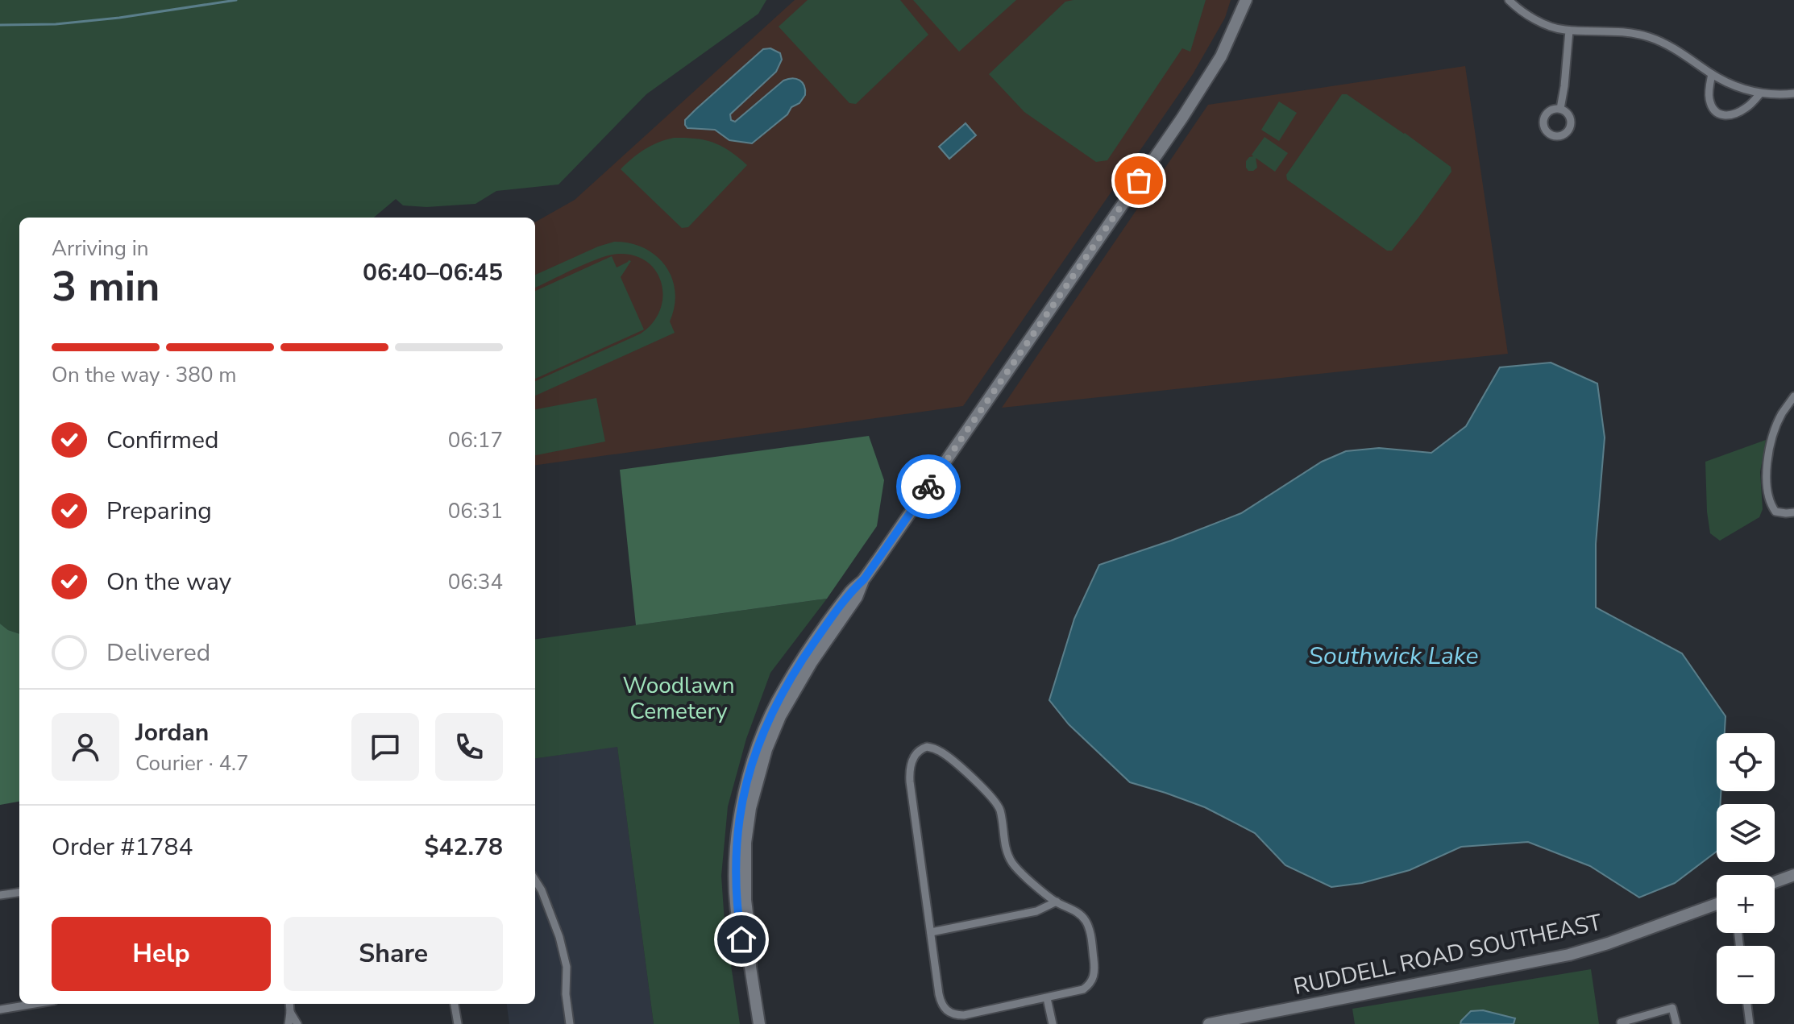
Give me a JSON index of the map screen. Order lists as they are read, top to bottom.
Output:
{
  "streets": {
    "street": ["RUDDELL ROAD SOUTHEAST"]
  },
  "water": ["Southwick Lake"],
  "parks": ["Woodlawn Cemetery"],
  "page": {
    "heading": ["3 min", "Arriving in", "06:40–06:45"],
    "panel": [
      "Jordan",
      "Courier · 4.7",
      "Order #1784",
      "$42.78"
    ],
    "bar": "On the way · 380 m",
    "list": [
      ["Confirmed", "06:17"],
      ["Preparing", "06:31"],
      ["On the way", "06:34"],
      "Delivered"
    ],
    "map_buttons": ["+", "−"],
    "buttons": ["Help", "Share"]
  }
}
